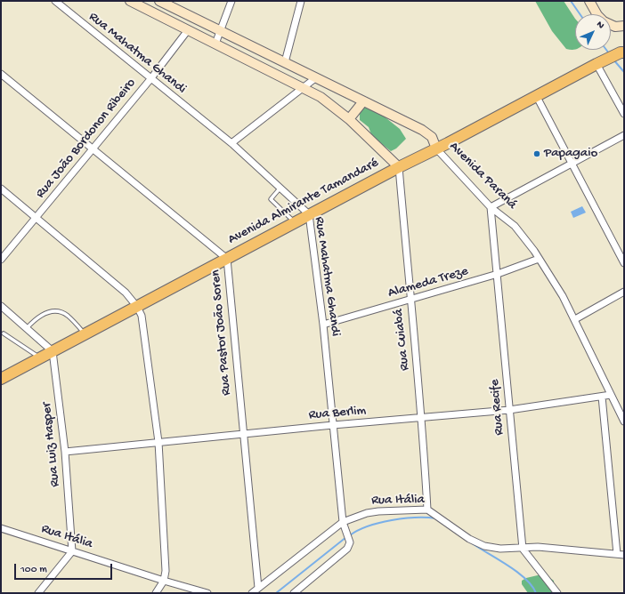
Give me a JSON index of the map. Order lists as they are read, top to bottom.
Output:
{
  "streets": {
    "highway": ["Avenida Almirante Tamandaré"],
    "street": [
      "Rua Mahatma Ghandi",
      "Rua João Bordonon Ribeiro",
      "Avenida Paraná",
      "Alameda Treze",
      "Rua Pastor João Soren",
      "Rua Cuiabá",
      "Rua Recife",
      "Rua Berlim",
      "Rua Luiz Hasper",
      "Rua Itália"
    ]
  },
  "crossings": [
    ["Rua Mahatma Ghandi", "Rua João Bordonon Ribeiro"],
    ["Rua Mahatma Ghandi", "Avenida Almirante Tamandaré"],
    ["Rua Mahatma Ghandi", "Alameda Treze"],
    ["Rua Mahatma Ghandi", "Rua Berlim"],
    ["Rua Mahatma Ghandi", "Rua Itália"],
    ["Rua João Bordonon Ribeiro", "Rua Pastor João Soren"],
    ["Avenida Paraná", "Avenida Almirante Tamandaré"],
    ["Avenida Paraná", "Alameda Treze"],
    ["Avenida Paraná", "Rua Recife"],
    ["Avenida Paraná", "Rua Berlim"],
    ["Avenida Almirante Tamandaré", "Rua Pastor João Soren"],
    ["Avenida Almirante Tamandaré", "Rua Cuiabá"],
    ["Avenida Almirante Tamandaré", "Rua Luiz Hasper"],
    ["Alameda Treze", "Rua Cuiabá"],
    ["Alameda Treze", "Rua Recife"],
    ["Rua Pastor João Soren", "Rua Berlim"],
    ["Rua Pastor João Soren", "Rua Itália"],
    ["Rua Cuiabá", "Rua Berlim"],
    ["Rua Cuiabá", "Rua Itália"],
    ["Rua Recife", "Rua Berlim"],
    ["Rua Recife", "Rua Itália"],
    ["Rua Berlim", "Rua Luiz Hasper"],
    ["Rua Luiz Hasper", "Rua Itália"]
  ],
  "places": ["Papagaio"],
  "scale_bar": "100 m",
  "north": "top right"
}
